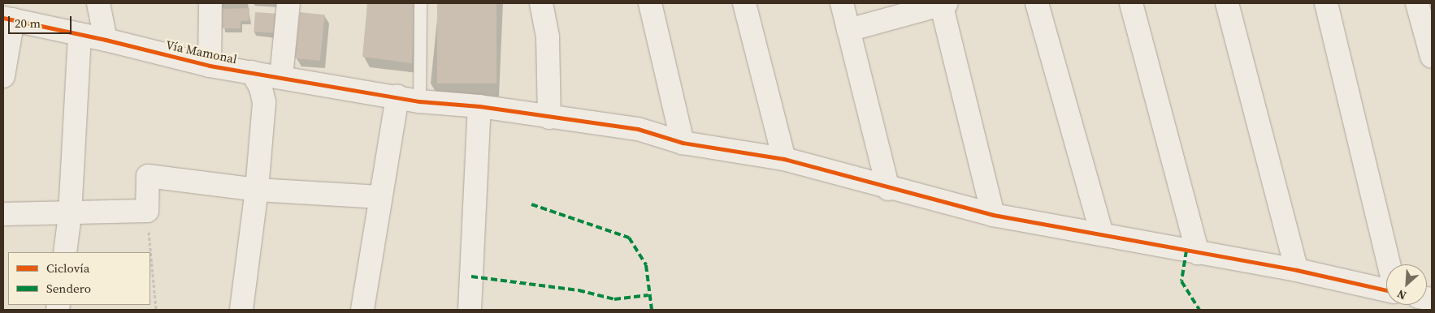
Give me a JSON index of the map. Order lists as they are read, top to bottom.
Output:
{
  "streets": {
    "street": ["Vía Mamonal"]
  },
  "legend": ["Ciclovía", "Sendero"],
  "scale_bar": "20 m",
  "north": "bottom left"
}
